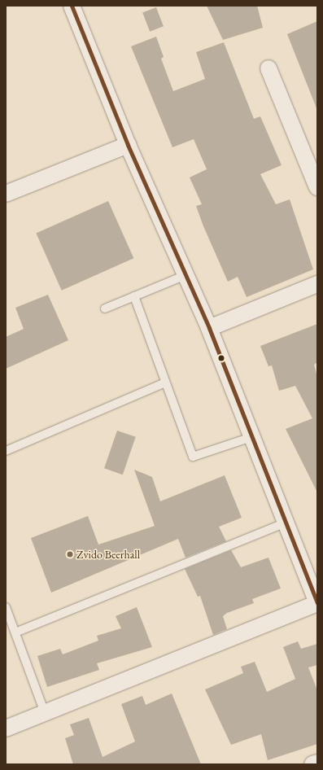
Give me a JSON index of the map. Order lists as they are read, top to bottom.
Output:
{
  "places": ["Zvido Beerhall"]
}
